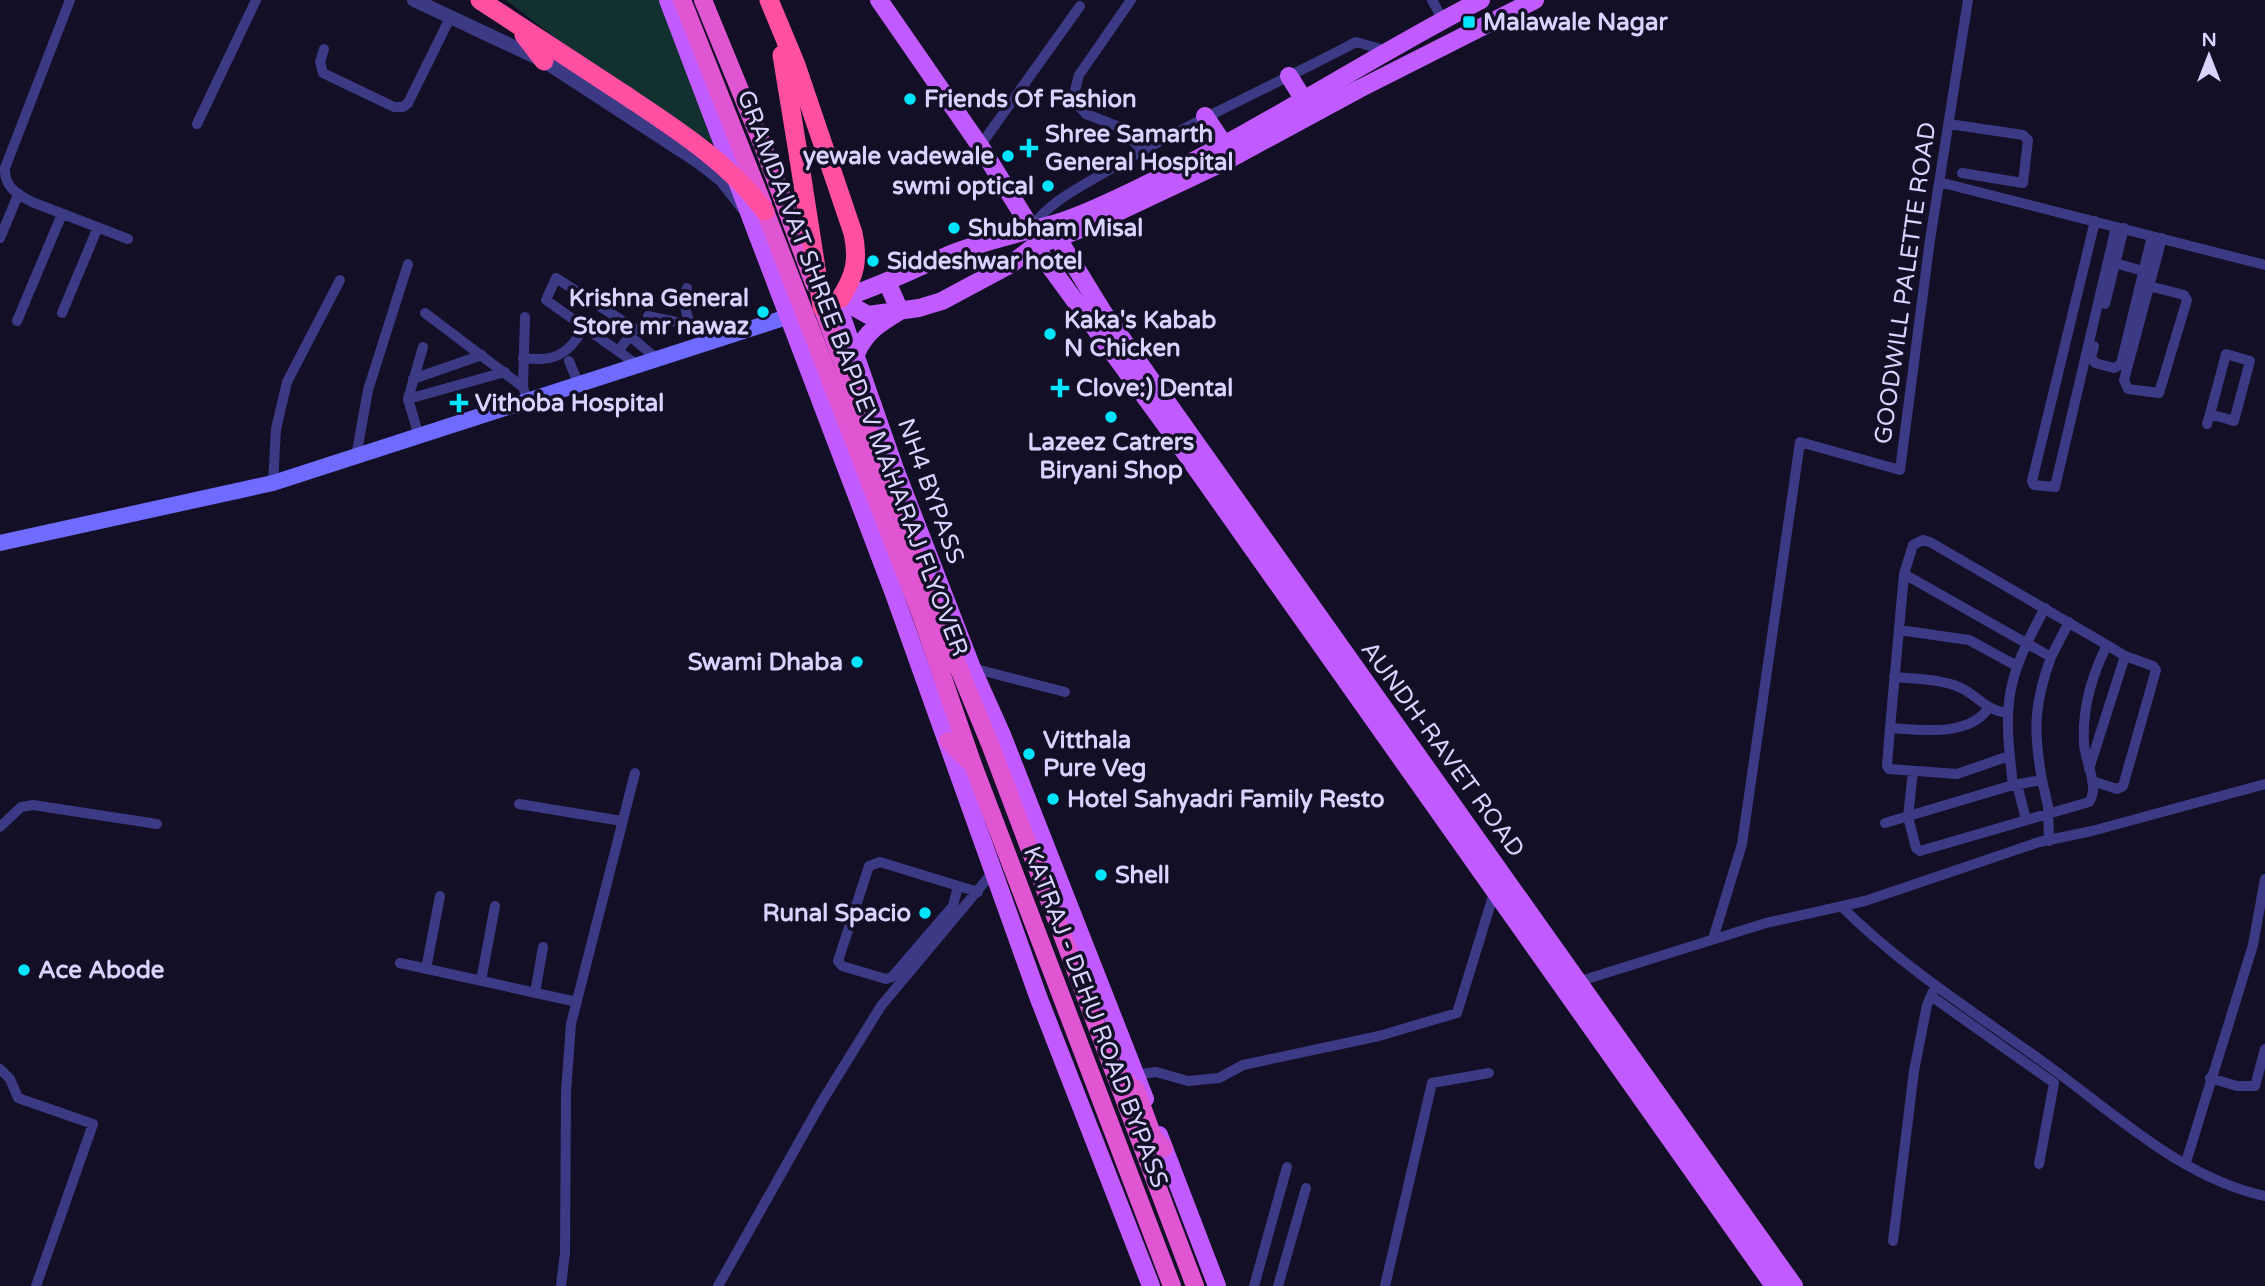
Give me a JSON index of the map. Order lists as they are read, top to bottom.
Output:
{
  "streets": {
    "highway": ["GRAMDAIVAT SHREE BAPDEV MAHARAJ FLYOVER", "KATRAJ - DEHU ROAD BYPASS"],
    "main road": ["NH4 BYPASS", "AUNDH-RAVET ROAD"],
    "street": ["GOODWILL PALETTE ROAD"]
  },
  "crossings": [
    ["GRAMDAIVAT SHREE BAPDEV MAHARAJ FLYOVER", "NH4 BYPASS"],
    ["GRAMDAIVAT SHREE BAPDEV MAHARAJ FLYOVER", "KATRAJ - DEHU ROAD BYPASS"],
    ["NH4 BYPASS", "KATRAJ - DEHU ROAD BYPASS"]
  ],
  "places": {
    "transit": ["Malawale Nagar"],
    "other": [
      "Friends Of Fashion",
      "yewale vadewale",
      "swmi optical",
      "Shubham Misal",
      "Siddeshwar hotel",
      "Krishna General Store mr nawaz",
      "Kaka's Kabab N Chicken",
      "Lazeez Catrers Biryani Shop",
      "Swami Dhaba",
      "Vitthala Pure Veg",
      "Hotel Sahyadri Family Resto",
      "Shell",
      "Runal Spacio",
      "Ace Abode"
    ],
    "health": ["Shree Samarth General Hospital", "Clove:) Dental", "Vithoba Hospital"]
  },
  "north": "top"
}
